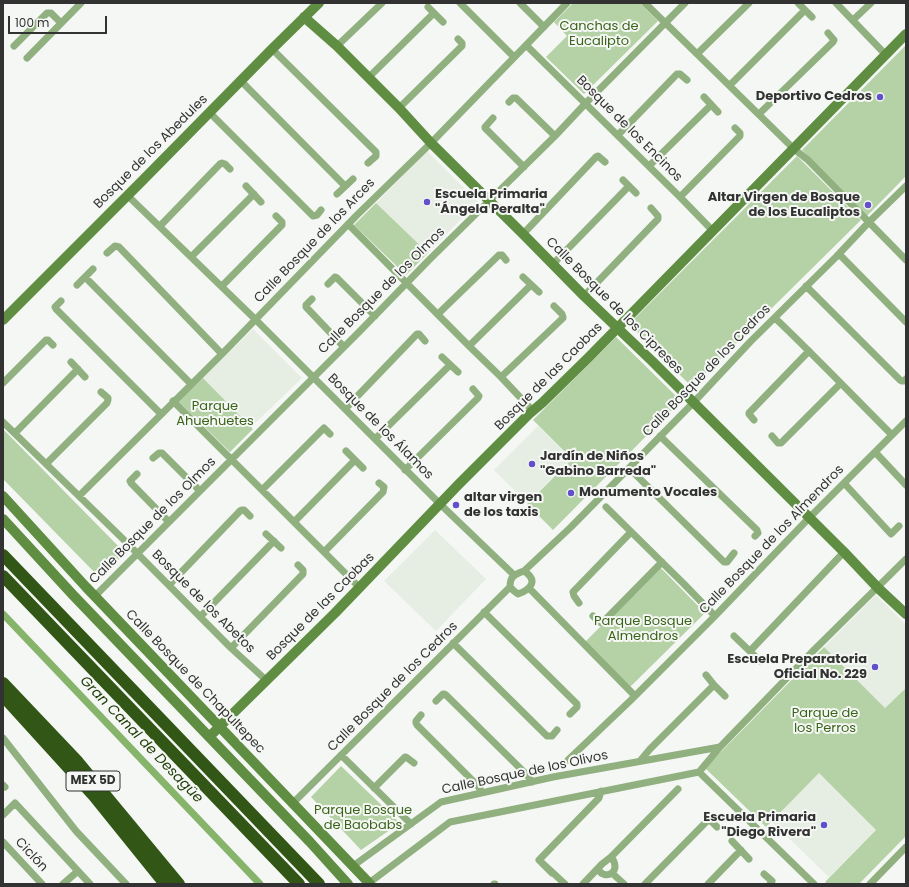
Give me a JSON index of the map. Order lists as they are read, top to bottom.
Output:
{
  "streets": {
    "highway": ["MEX 5D"],
    "street": [
      "Bosque de los Encinos",
      "Bosque de los Abedules",
      "Calle Bosque de los Arces",
      "Calle Bosque de los Olmos",
      "Calle Bosque de los Cipreses",
      "Calle Bosque de los Cedros",
      "Bosque de las Caobas",
      "Bosque de los Álamos",
      "Calle Bosque de los Almendros",
      "Bosque de los Abetos",
      "Calle Bosque de Chapultepec",
      "Calle Bosque de los Olivos",
      "Ciclón"
    ]
  },
  "crossings": [
    ["Bosque de los Encinos", "Calle Bosque de los Arces"],
    ["Bosque de los Encinos", "Calle Bosque de los Olmos"],
    ["Bosque de los Encinos", "Bosque de las Caobas"],
    ["Bosque de los Abedules", "Calle Bosque de los Cipreses"],
    ["Bosque de los Abedules", "Bosque de los Álamos"],
    ["Calle Bosque de los Arces", "Calle Bosque de los Cipreses"],
    ["Calle Bosque de los Arces", "Bosque de los Álamos"],
    ["Calle Bosque de los Arces", "Bosque de los Abetos"],
    ["Calle Bosque de los Olmos", "Calle Bosque de los Cipreses"],
    ["Calle Bosque de los Olmos", "Bosque de los Álamos"],
    ["Calle Bosque de los Olmos", "Bosque de los Abetos"],
    ["Calle Bosque de los Olmos", "Calle Bosque de Chapultepec"],
    ["Calle Bosque de los Cipreses", "Calle Bosque de los Cedros"],
    ["Calle Bosque de los Cipreses", "Bosque de las Caobas"],
    ["Calle Bosque de los Cipreses", "Calle Bosque de los Almendros"],
    ["Calle Bosque de los Cedros", "Bosque de los Álamos"],
    ["Calle Bosque de los Cedros", "Calle Bosque de Chapultepec"],
    ["Bosque de las Caobas", "Bosque de los Álamos"],
    ["Bosque de las Caobas", "Bosque de los Abetos"],
    ["Bosque de las Caobas", "Calle Bosque de Chapultepec"],
    ["Calle Bosque de Chapultepec", "Calle Bosque de los Olivos"]
  ],
  "water": ["Gran Canal de Desagüe"],
  "parks": [
    "Canchas de Eucalipto",
    "Parque Ahuehuetes",
    "Parque Bosque Almendros",
    "Parque de los Perros",
    "Parque Bosque de Baobabs"
  ],
  "places": [
    "Deportivo Cedros",
    "Escuela Primaria \"Ángela Peralta\"",
    "Altar Virgen de Bosque de los Eucaliptos",
    "Jardín de Niños \"Gabino Barreda\"",
    "Monumento Vocales",
    "altar virgen de los taxis",
    "Escuela Preparatoria Oficial No. 229",
    "Escuela Primaria \"Diego Rivera\""
  ],
  "scale_bar": "100 m"
}
